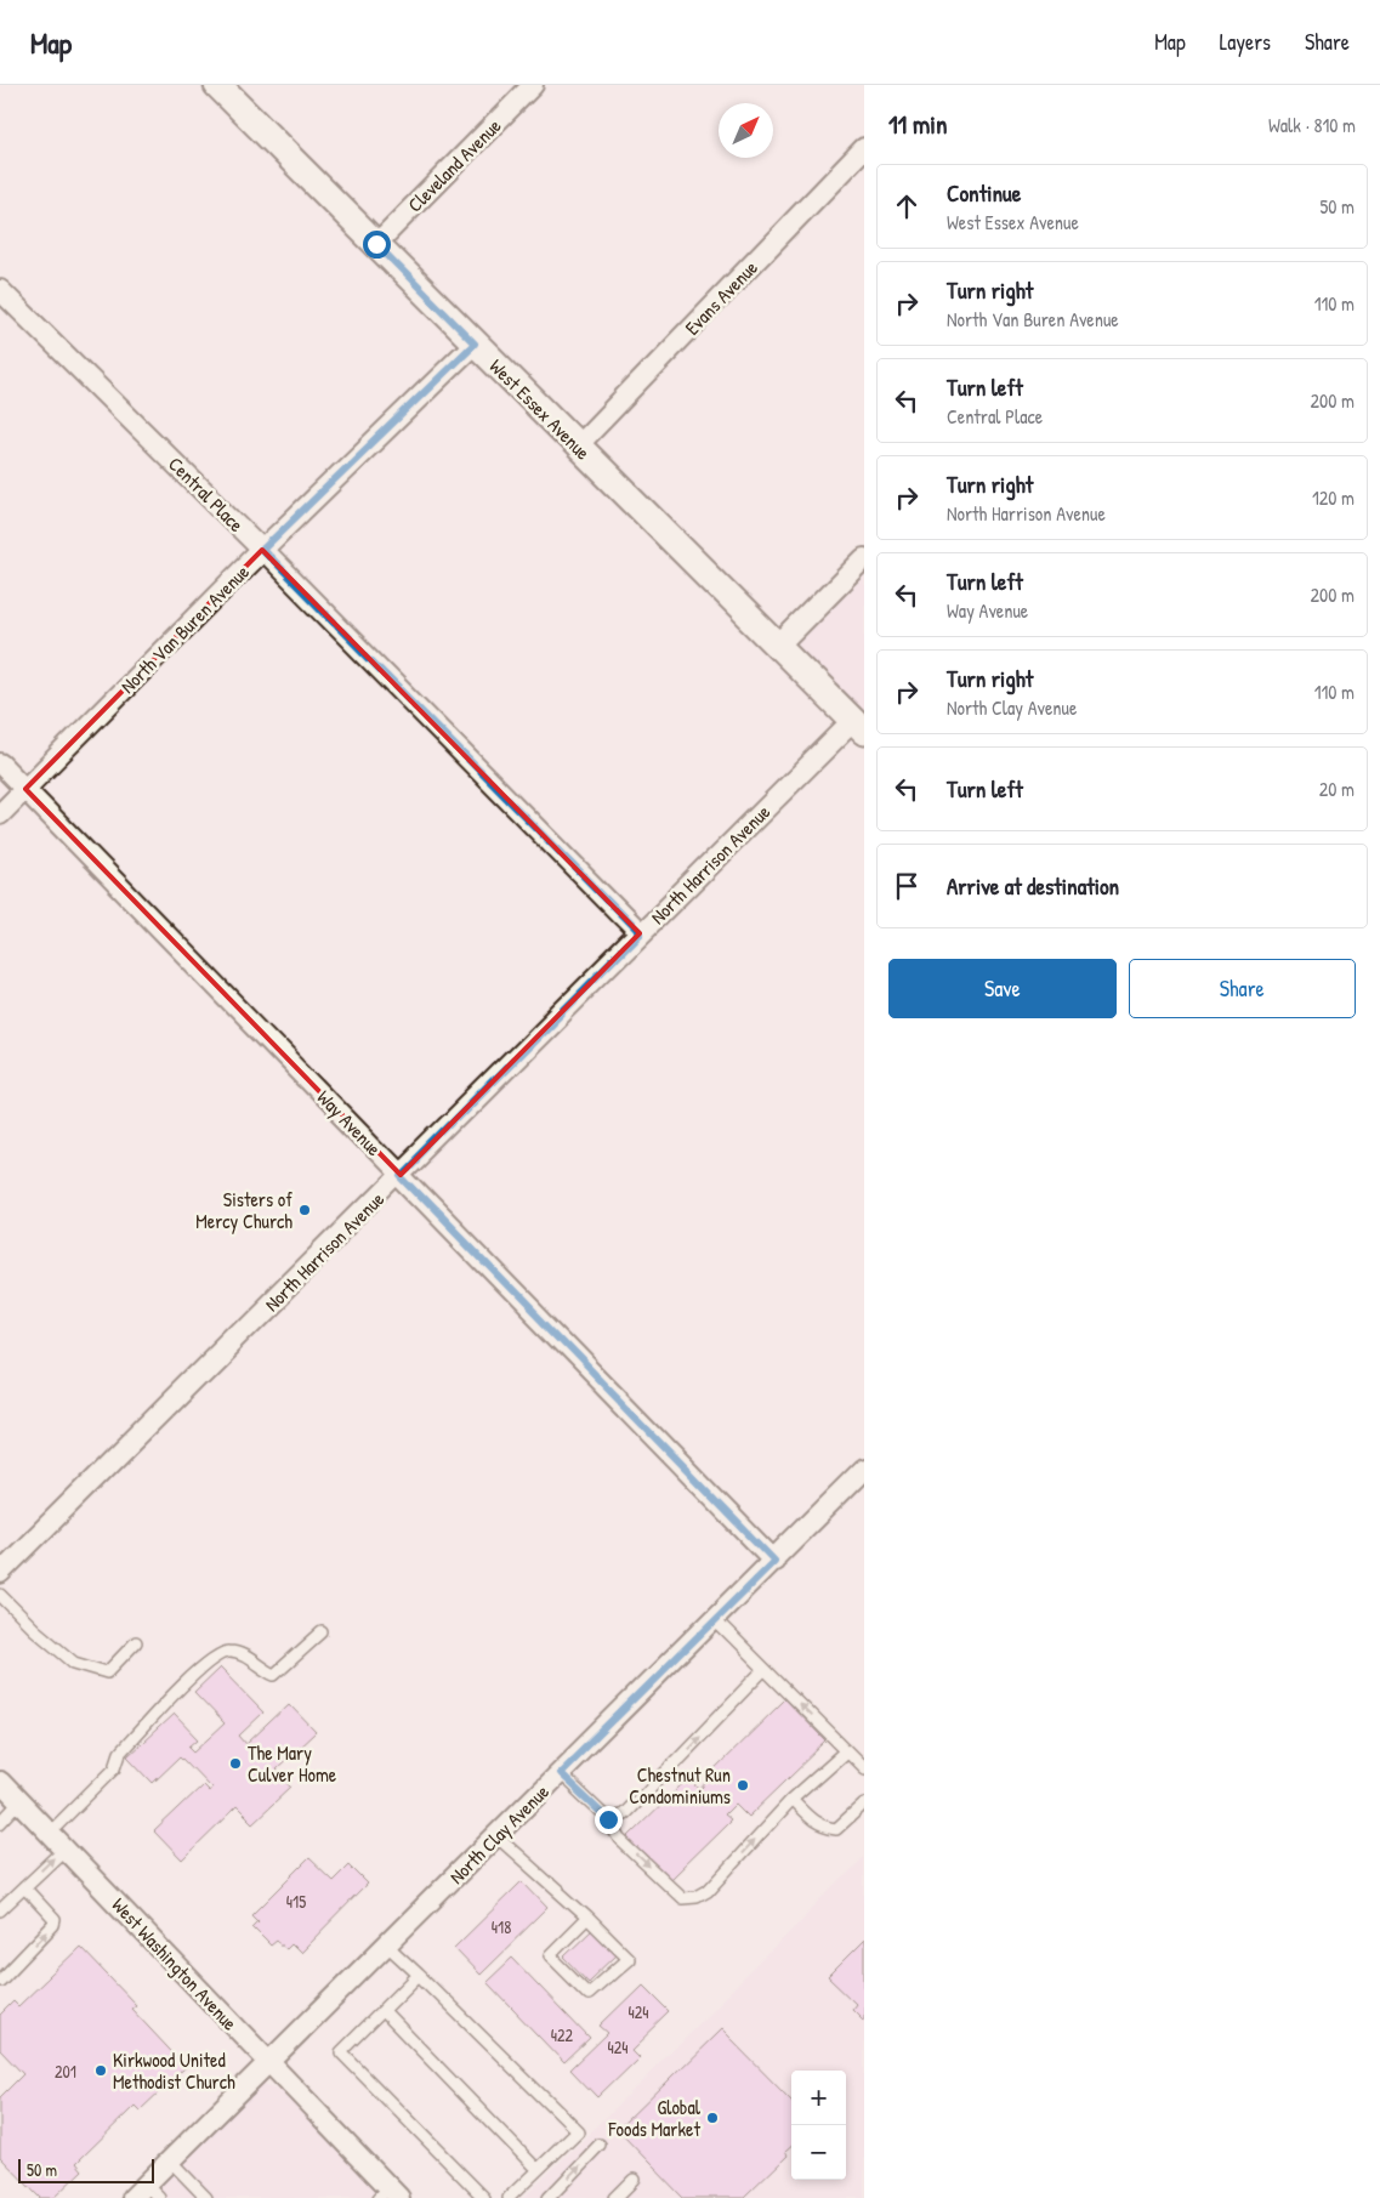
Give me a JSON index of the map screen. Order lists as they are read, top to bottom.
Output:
{
  "streets": {
    "street": [
      "Cleveland Avenue",
      "Evans Avenue",
      "West Essex Avenue",
      "Central Place",
      "North Van Buren Avenue",
      "North Harrison Avenue",
      "Way Avenue",
      "North Clay Avenue",
      "West Washington Avenue"
    ]
  },
  "crossings": [
    ["Cleveland Avenue", "West Essex Avenue"],
    ["Evans Avenue", "West Essex Avenue"],
    ["West Essex Avenue", "North Van Buren Avenue"],
    ["West Essex Avenue", "North Harrison Avenue"],
    ["Central Place", "North Van Buren Avenue"],
    ["Central Place", "North Harrison Avenue"],
    ["North Van Buren Avenue", "Way Avenue"],
    ["North Harrison Avenue", "Way Avenue"],
    ["Way Avenue", "North Clay Avenue"],
    ["North Clay Avenue", "West Washington Avenue"]
  ],
  "places": [
    "Sisters of Mercy Church",
    "The Mary Culver Home",
    "Chestnut Run Condominiums",
    "Kirkwood United Methodist Church",
    "Global Foods Market"
  ],
  "house_numbers": [
    "415",
    "418",
    "424",
    "422",
    "424",
    "201"
  ],
  "scale_bar": "50 m",
  "north": "top right",
  "page": {
    "header": "Map",
    "nav": ["Map", "Layers", "Share"],
    "heading": ["11 min", "Walk · 810 m"],
    "list": [
      ["Continue", "West Essex Avenue", "50 m"],
      ["Turn right", "North Van Buren Avenue", "110 m"],
      ["Turn left", "Central Place", "200 m"],
      ["Turn right", "North Harrison Avenue", "120 m"],
      ["Turn left", "Way Avenue", "200 m"],
      ["Turn right", "North Clay Avenue", "110 m"],
      ["Turn left", "20 m"],
      "Arrive at destination"
    ],
    "buttons": ["Save", "Share"],
    "map_buttons": ["+", "−"],
    "scale": "50 m"
  }
}
